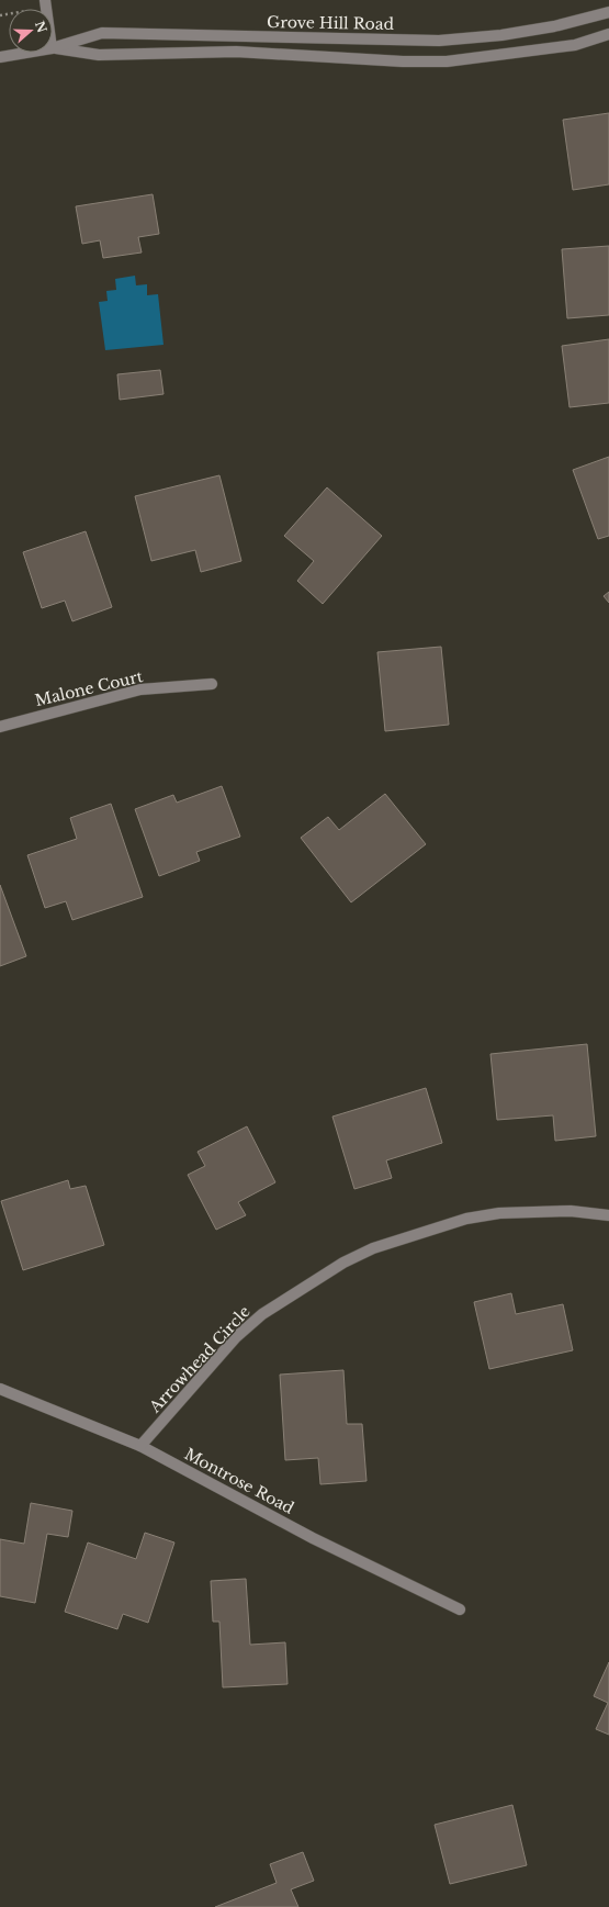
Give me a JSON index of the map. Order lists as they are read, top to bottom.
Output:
{
  "streets": {
    "street": [
      "Grove Hill Road",
      "Malone Court",
      "Arrowhead Circle",
      "Montrose Road"
    ]
  },
  "crossings": [
    ["Arrowhead Circle", "Montrose Road"]
  ],
  "north": "right"
}
